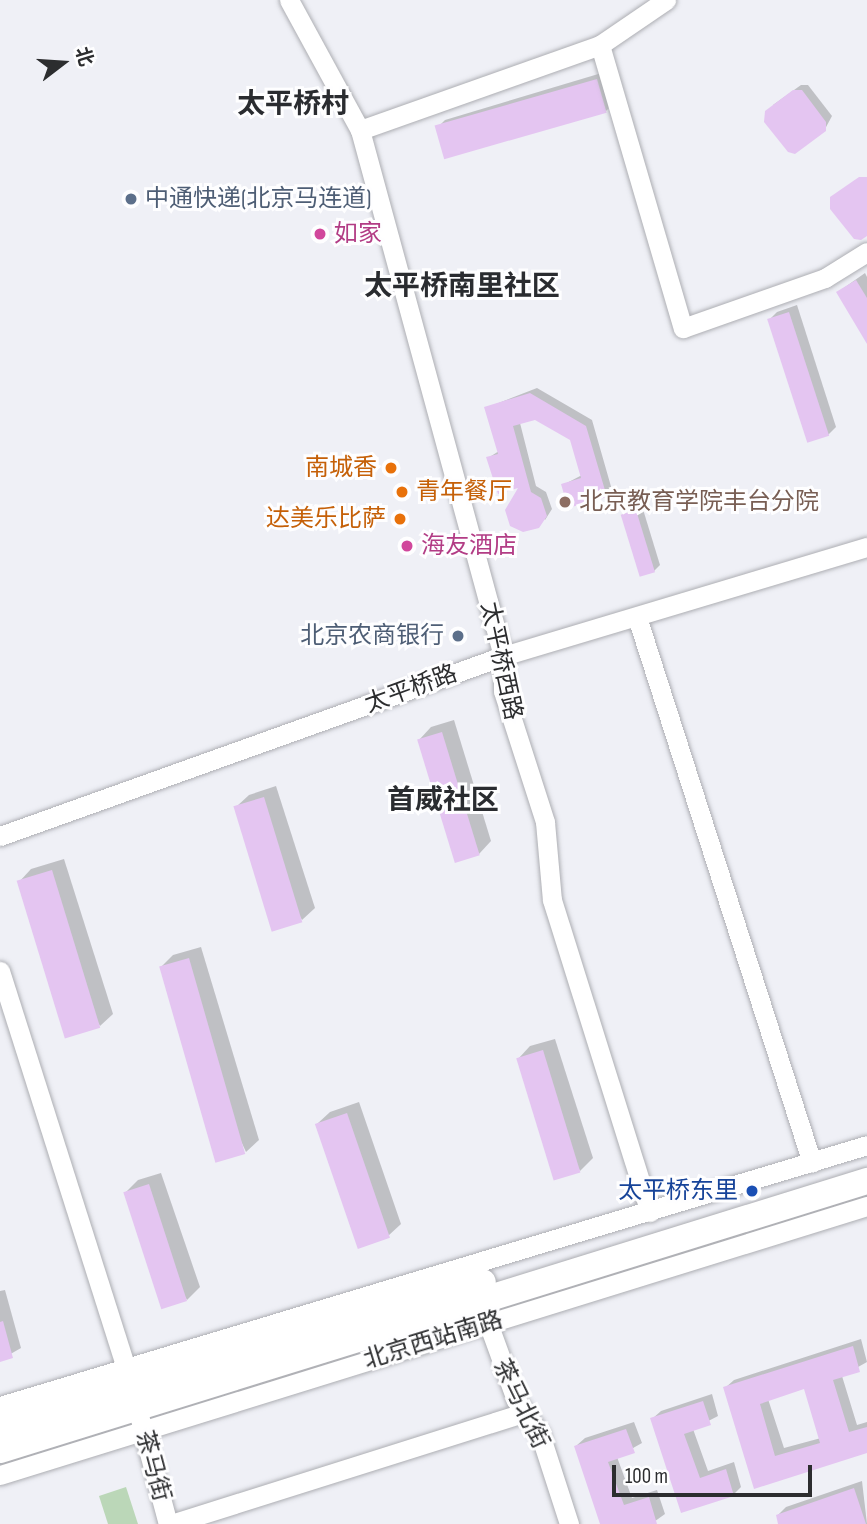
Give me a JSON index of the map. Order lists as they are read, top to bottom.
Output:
{
  "streets": {
    "main road": ["北京西站南路"],
    "street": [
      "太平桥西路",
      "太平桥路",
      "茶马北街",
      "茶马街"
    ]
  },
  "crossings": [
    ["太平桥西路", "太平桥路"],
    ["太平桥西路", "北京西站南路"],
    ["北京西站南路", "茶马北街"],
    ["北京西站南路", "茶马街"]
  ],
  "districts": ["太平桥村", "太平桥南里社区", "首威社区"],
  "places": [
    "中通快递(北京马连道)",
    "如家",
    "南城香",
    "青年餐厅",
    "北京教育学院丰台分院",
    "达美乐比萨",
    "海友酒店",
    "北京农商银行",
    "太平桥东里"
  ],
  "scale_bar": "100 m",
  "north": "right"
}
